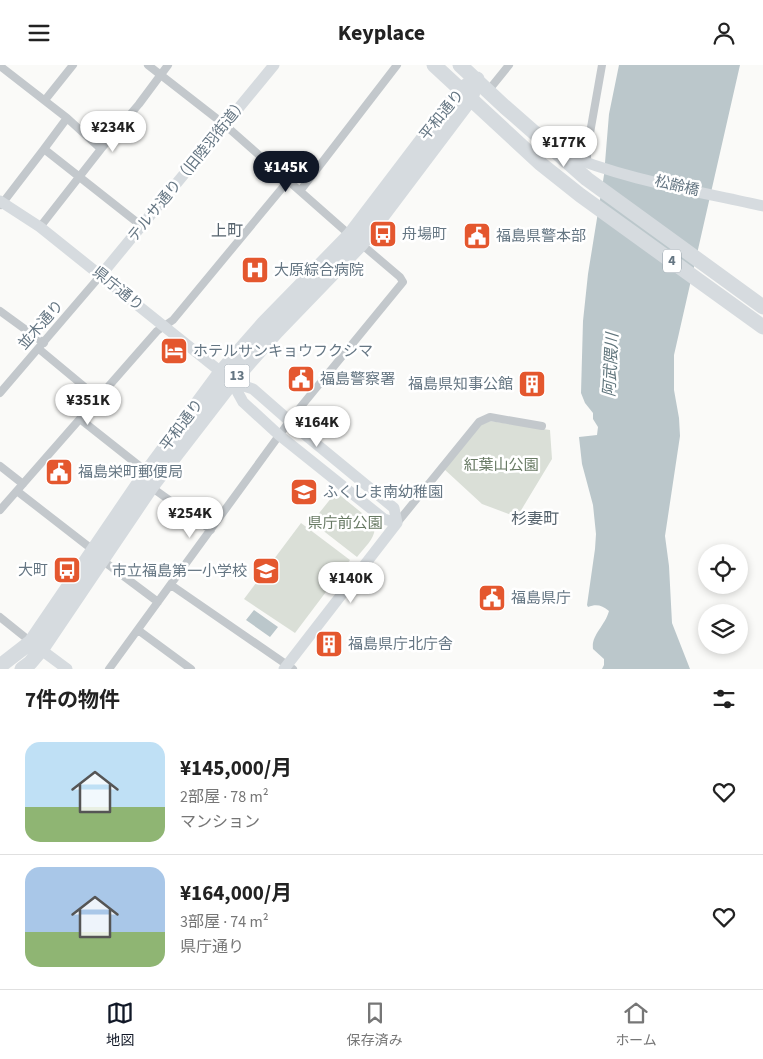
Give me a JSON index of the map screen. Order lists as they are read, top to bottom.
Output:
{
  "streets": {
    "highway": ["平和通り", "4", "13"],
    "main road": ["テルサ通り（旧陸羽街道）", "松齢橋", "県庁通り"],
    "street": ["並木通り"]
  },
  "crossings": [
    ["平和通り", "4"],
    ["平和通り", "県庁通り"],
    ["テルサ通り（旧陸羽街道）", "県庁通り"],
    ["テルサ通り（旧陸羽街道）", "並木通り"],
    ["松齢橋", "4"],
    ["県庁通り", "並木通り"]
  ],
  "districts": ["上町", "杉妻町"],
  "water": ["阿武隈川"],
  "parks": ["紅葉山公園", "県庁前公園"],
  "places": {
    "bus stop": ["舟場町", "大町"],
    "public building": [
      "福島県警本部",
      "福島警察署",
      "福島栄町郵便局",
      "福島県庁"
    ],
    "hospital": ["大原綜合病院"],
    "hotel": ["ホテルサンキョウフクシマ"],
    "building": ["福島県知事公館", "福島県庁北庁舎"],
    "school or university": ["ふくしま南幼稚園", "市立福島第一小学校"]
  },
  "page": {
    "header": "Keyplace",
    "price": [
      "¥234K",
      "¥177K",
      "¥145K",
      "¥351K",
      "¥164K",
      "¥254K",
      "¥140K"
    ],
    "heading": "7件の物件",
    "list": [
      {
        "name": "¥145,000/月",
        "note": "2部屋 · 78 m² · マンション"
      },
      {
        "name": "¥164,000/月",
        "note": "3部屋 · 74 m² · 県庁通り"
      }
    ],
    "tabs": ["地図", "保存済み", "ホーム"]
  }
}
